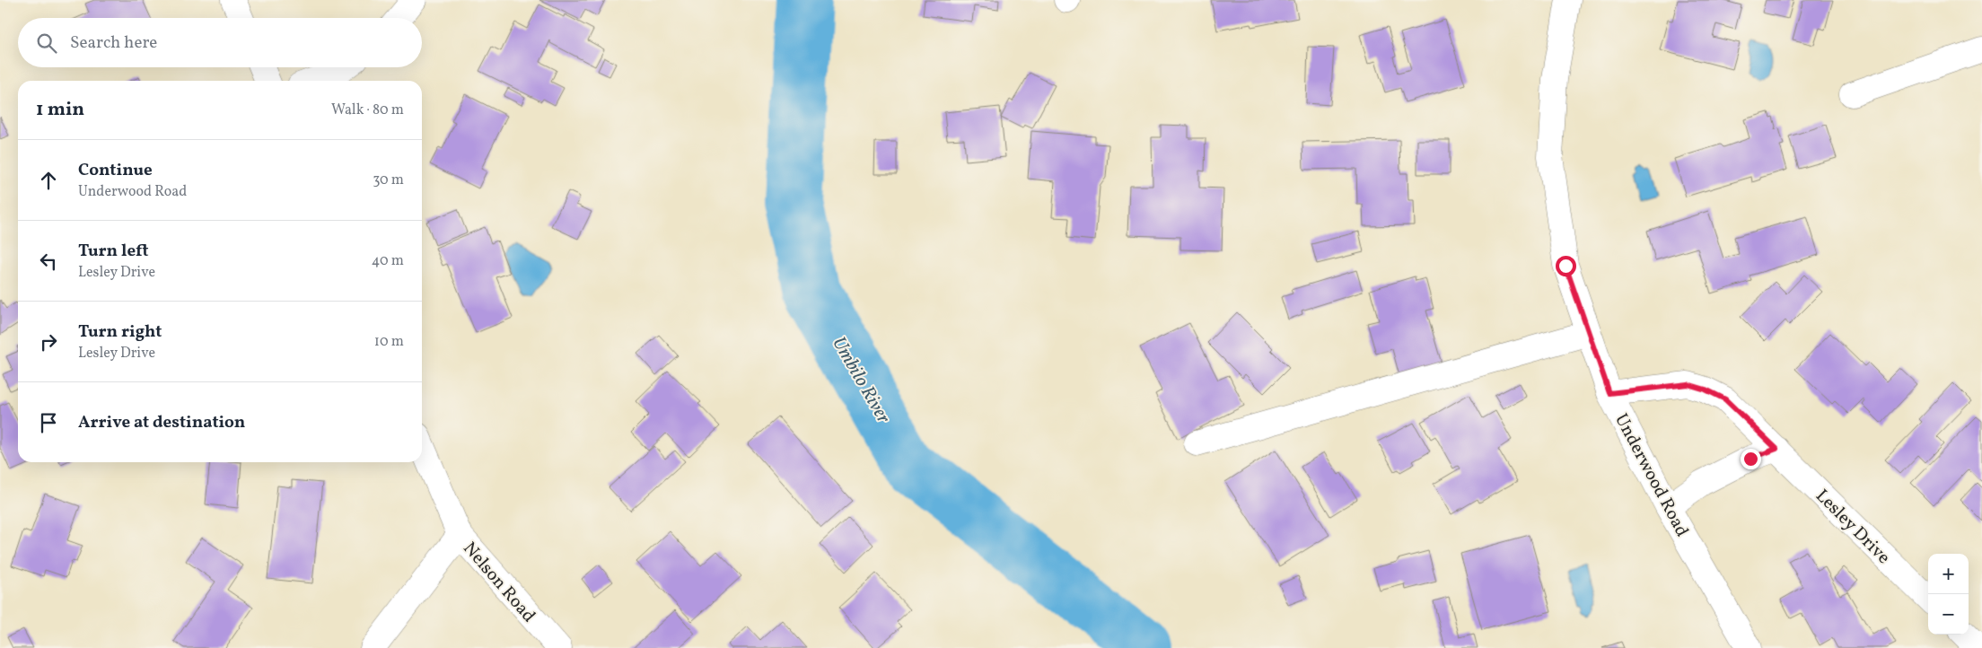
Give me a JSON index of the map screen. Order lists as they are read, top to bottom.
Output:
{
  "streets": {
    "street": ["Underwood Road", "Lesley Drive", "Nelson Road"]
  },
  "crossings": [
    ["Underwood Road", "Lesley Drive"]
  ],
  "water": ["Umbilo River"],
  "page": {
    "search": "Search here",
    "heading": ["1 min", "Walk · 80 m"],
    "list": [
      ["Continue", "Underwood Road", "30 m"],
      ["Turn left", "Lesley Drive", "40 m"],
      ["Turn right", "Lesley Drive", "10 m"],
      "Arrive at destination"
    ],
    "map_buttons": ["+", "−"]
  }
}
